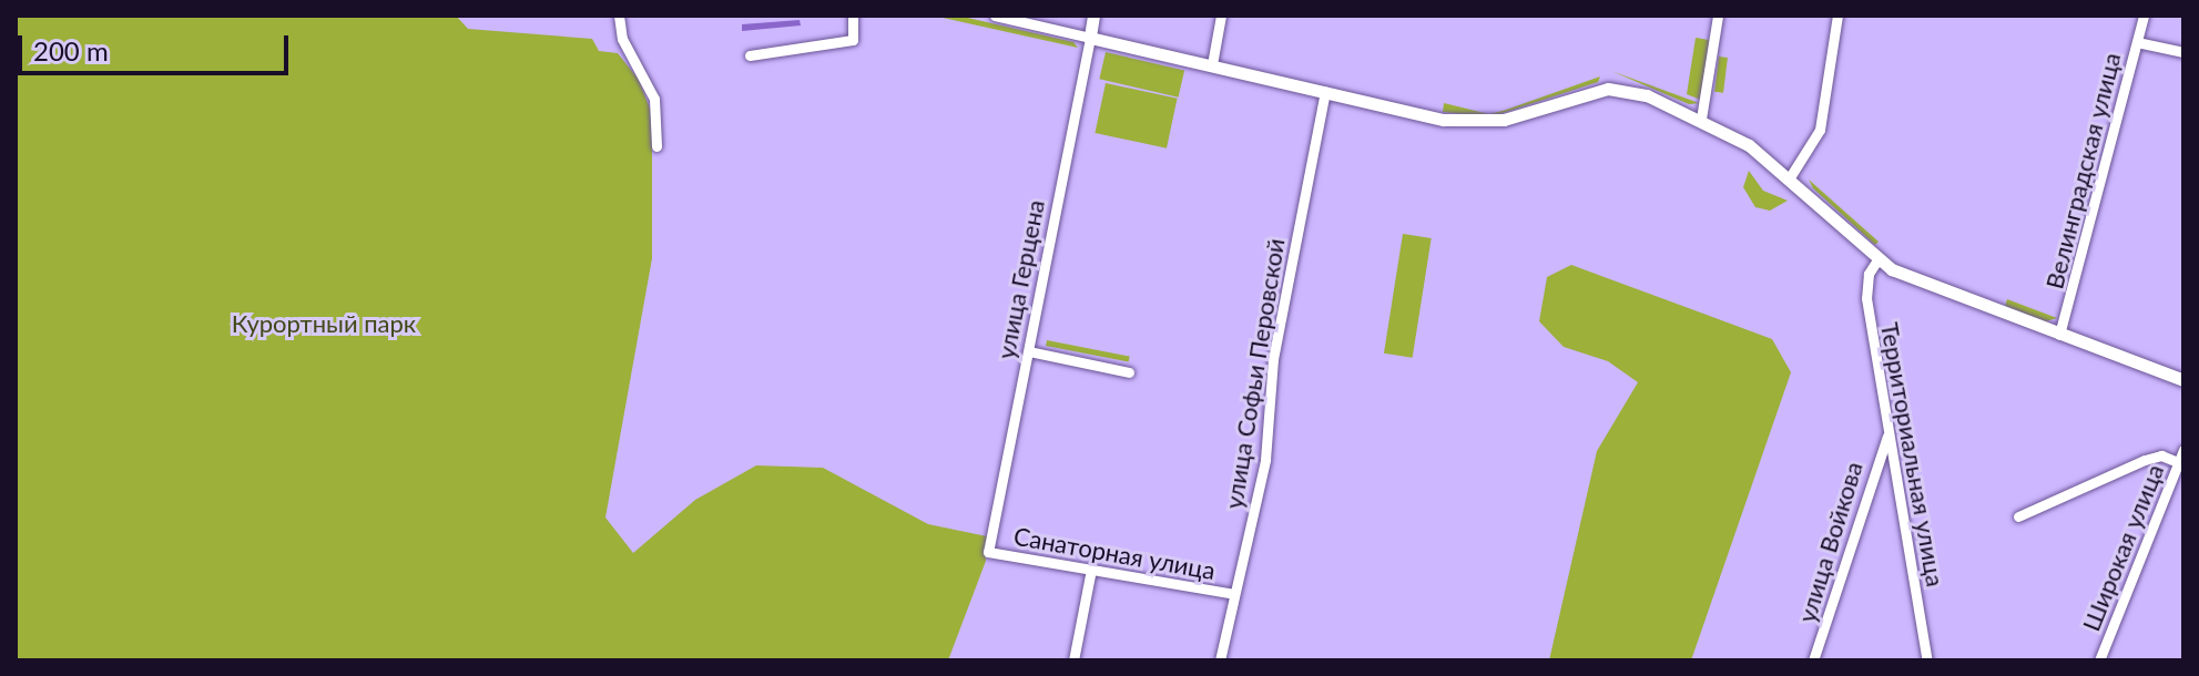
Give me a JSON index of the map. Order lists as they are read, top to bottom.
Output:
{
  "streets": {
    "main road": ["улица Герцена"],
    "street": [
      "Велинградская улица",
      "улица Софьи Перовской",
      "Территориальная улица",
      "улица Войкова",
      "Широкая улица",
      "Санаторная улица"
    ]
  },
  "crossings": [
    ["улица Герцена", "Санаторная улица"],
    ["улица Софьи Перовской", "Санаторная улица"],
    ["Территориальная улица", "улица Войкова"]
  ],
  "parks": ["Курортный парк"],
  "scale_bar": "200 m"
}
